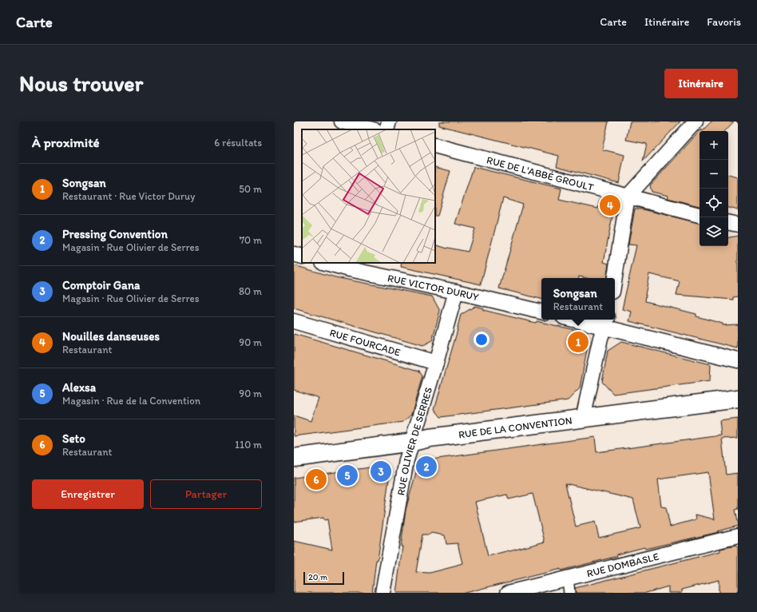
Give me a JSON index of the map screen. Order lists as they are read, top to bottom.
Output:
{
  "streets": {
    "main road": ["RUE DE LA CONVENTION"],
    "street": [
      "RUE DE L'ABBÉ GROULT",
      "RUE VICTOR DURUY",
      "RUE FOURCADE",
      "RUE OLIVIER DE SERRES",
      "RUE DOMBASLE"
    ]
  },
  "crossings": [
    ["RUE VICTOR DURUY", "RUE OLIVIER DE SERRES"],
    ["RUE FOURCADE", "RUE OLIVIER DE SERRES"],
    ["RUE DE LA CONVENTION", "RUE OLIVIER DE SERRES"]
  ],
  "scale_bar": "20 m",
  "page": {
    "header": "Carte",
    "nav": ["Carte", "Itinéraire", "Favoris"],
    "buttons": [
      "Itinéraire",
      ["Enregistrer", "Partager"]
    ],
    "title": "Nous trouver",
    "heading": ["À proximité", "6 résultats"],
    "map_buttons": ["+", "−"],
    "list": [
      {
        "mark": "1",
        "name": "Songsan",
        "note": "Restaurant · Rue Victor Duruy",
        "value": "50 m"
      },
      {
        "mark": "2",
        "name": "Pressing Convention",
        "note": "Magasin · Rue Olivier de Serres",
        "value": "70 m"
      },
      {
        "mark": "3",
        "name": "Comptoir Gana",
        "note": "Magasin · Rue Olivier de Serres",
        "value": "80 m"
      },
      {
        "mark": "4",
        "name": "Nouilles danseuses",
        "note": "Restaurant",
        "value": "90 m"
      },
      {
        "mark": "5",
        "name": "Alexsa",
        "note": "Magasin · Rue de la Convention",
        "value": "90 m"
      },
      {
        "mark": "6",
        "name": "Seto",
        "note": "Restaurant",
        "value": "110 m"
      }
    ],
    "pins": [
      "4",
      "1",
      "2",
      "3",
      "5",
      "6"
    ],
    "popup": ["Songsan", "Restaurant"],
    "scale": "20 m"
  }
}
